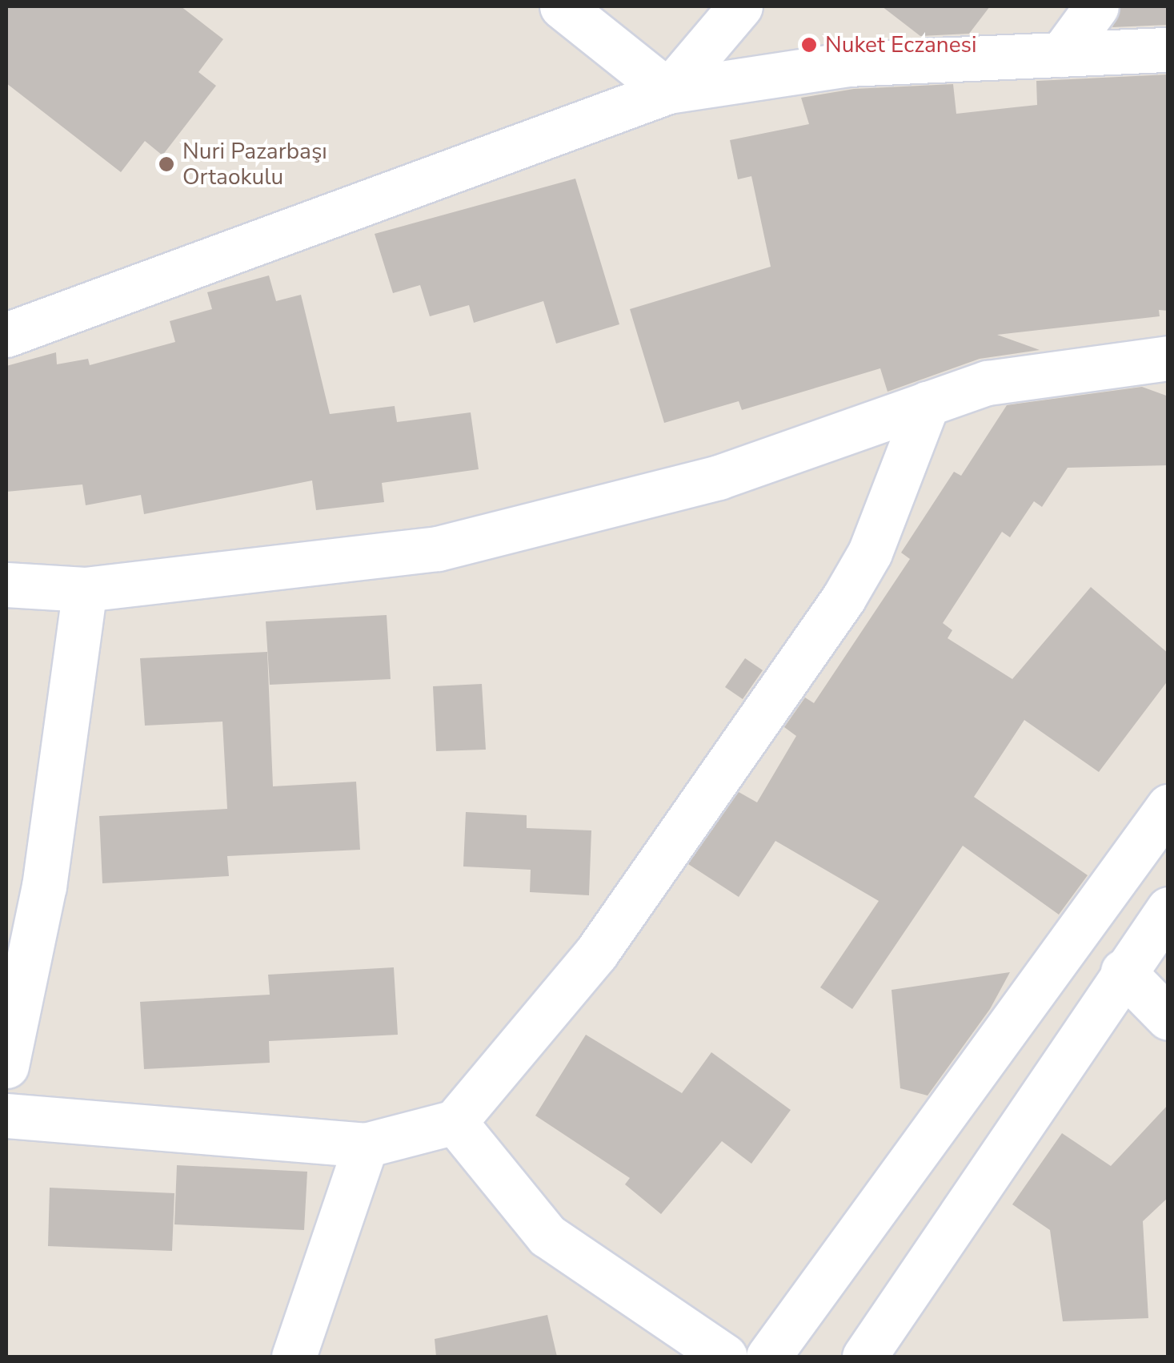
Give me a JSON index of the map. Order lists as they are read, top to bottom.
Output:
{
  "places": ["Nuket Eczanesi", "Nuri Pazarbaşı Ortaokulu"]
}
